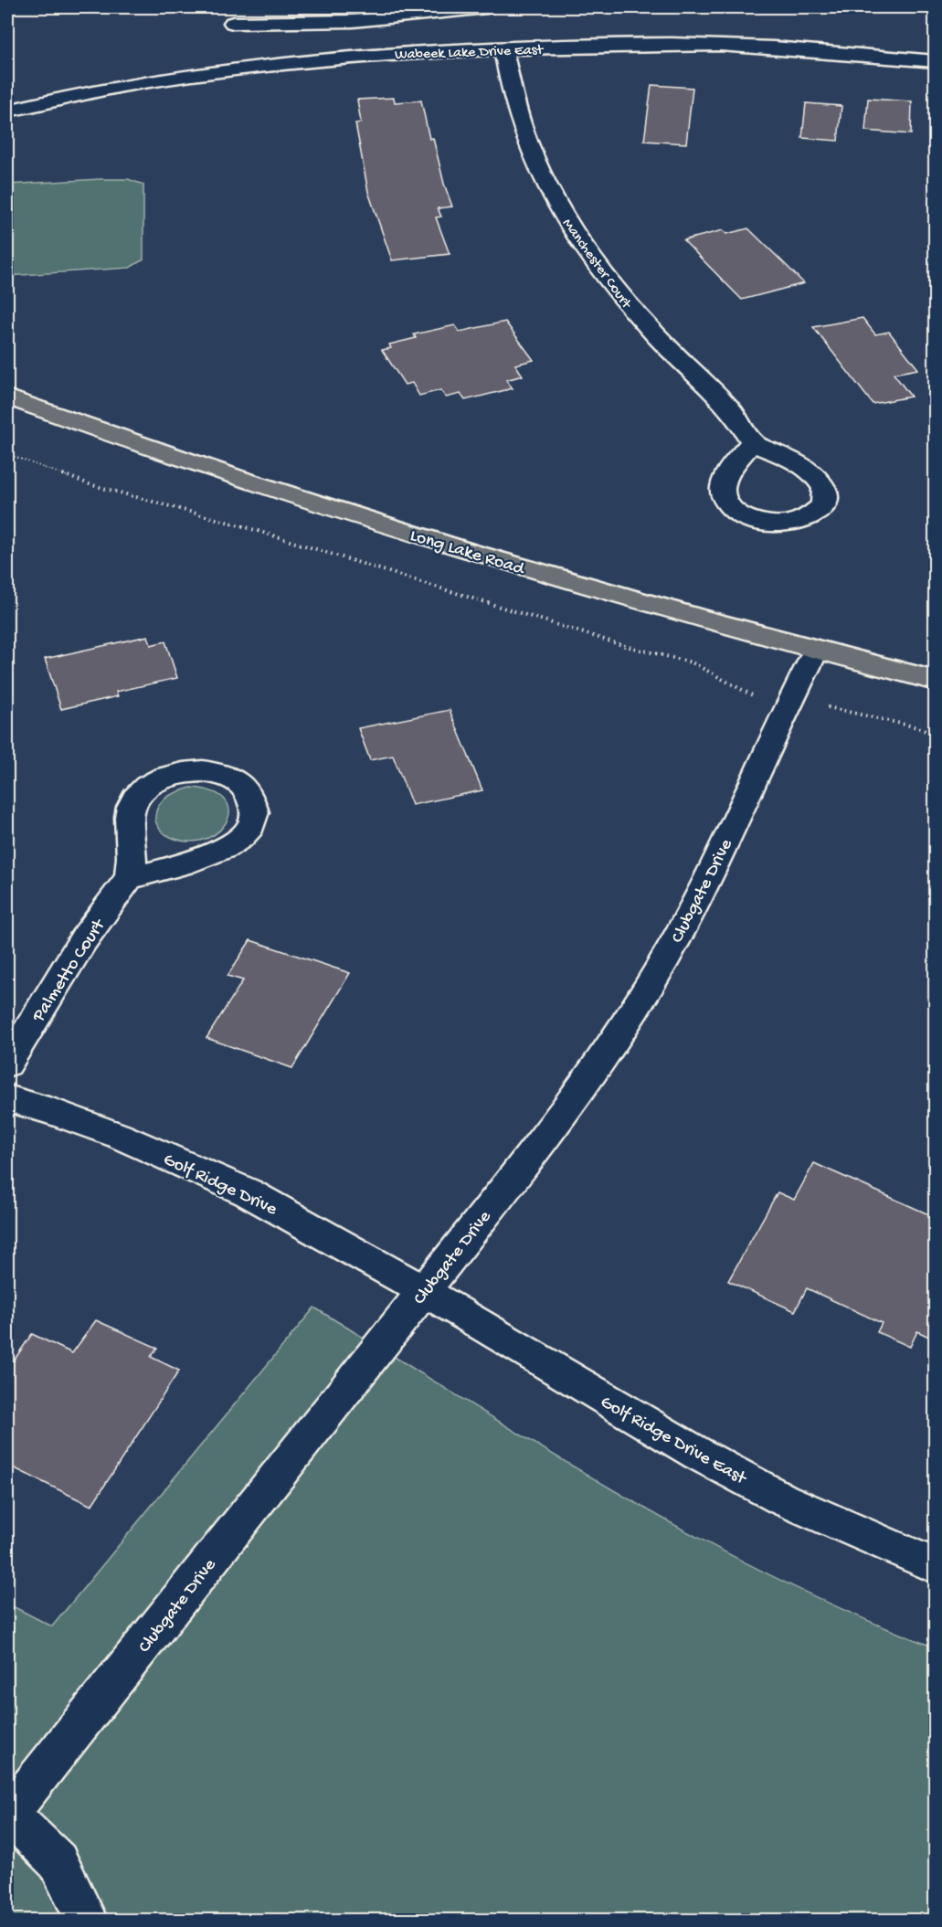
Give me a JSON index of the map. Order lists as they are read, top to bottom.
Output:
{
  "streets": {
    "main road": ["Long Lake Road"],
    "street": [
      "Wabeek Lake Drive East",
      "Manchester Court",
      "Clubgate Drive",
      "Palmetto Court",
      "Golf Ridge Drive",
      "Golf Ridge Drive East"
    ]
  },
  "crossings": [
    ["Wabeek Lake Drive East", "Manchester Court"],
    ["Long Lake Road", "Clubgate Drive"],
    ["Clubgate Drive", "Golf Ridge Drive"],
    ["Clubgate Drive", "Golf Ridge Drive East"],
    ["Golf Ridge Drive", "Golf Ridge Drive East"]
  ]
}
